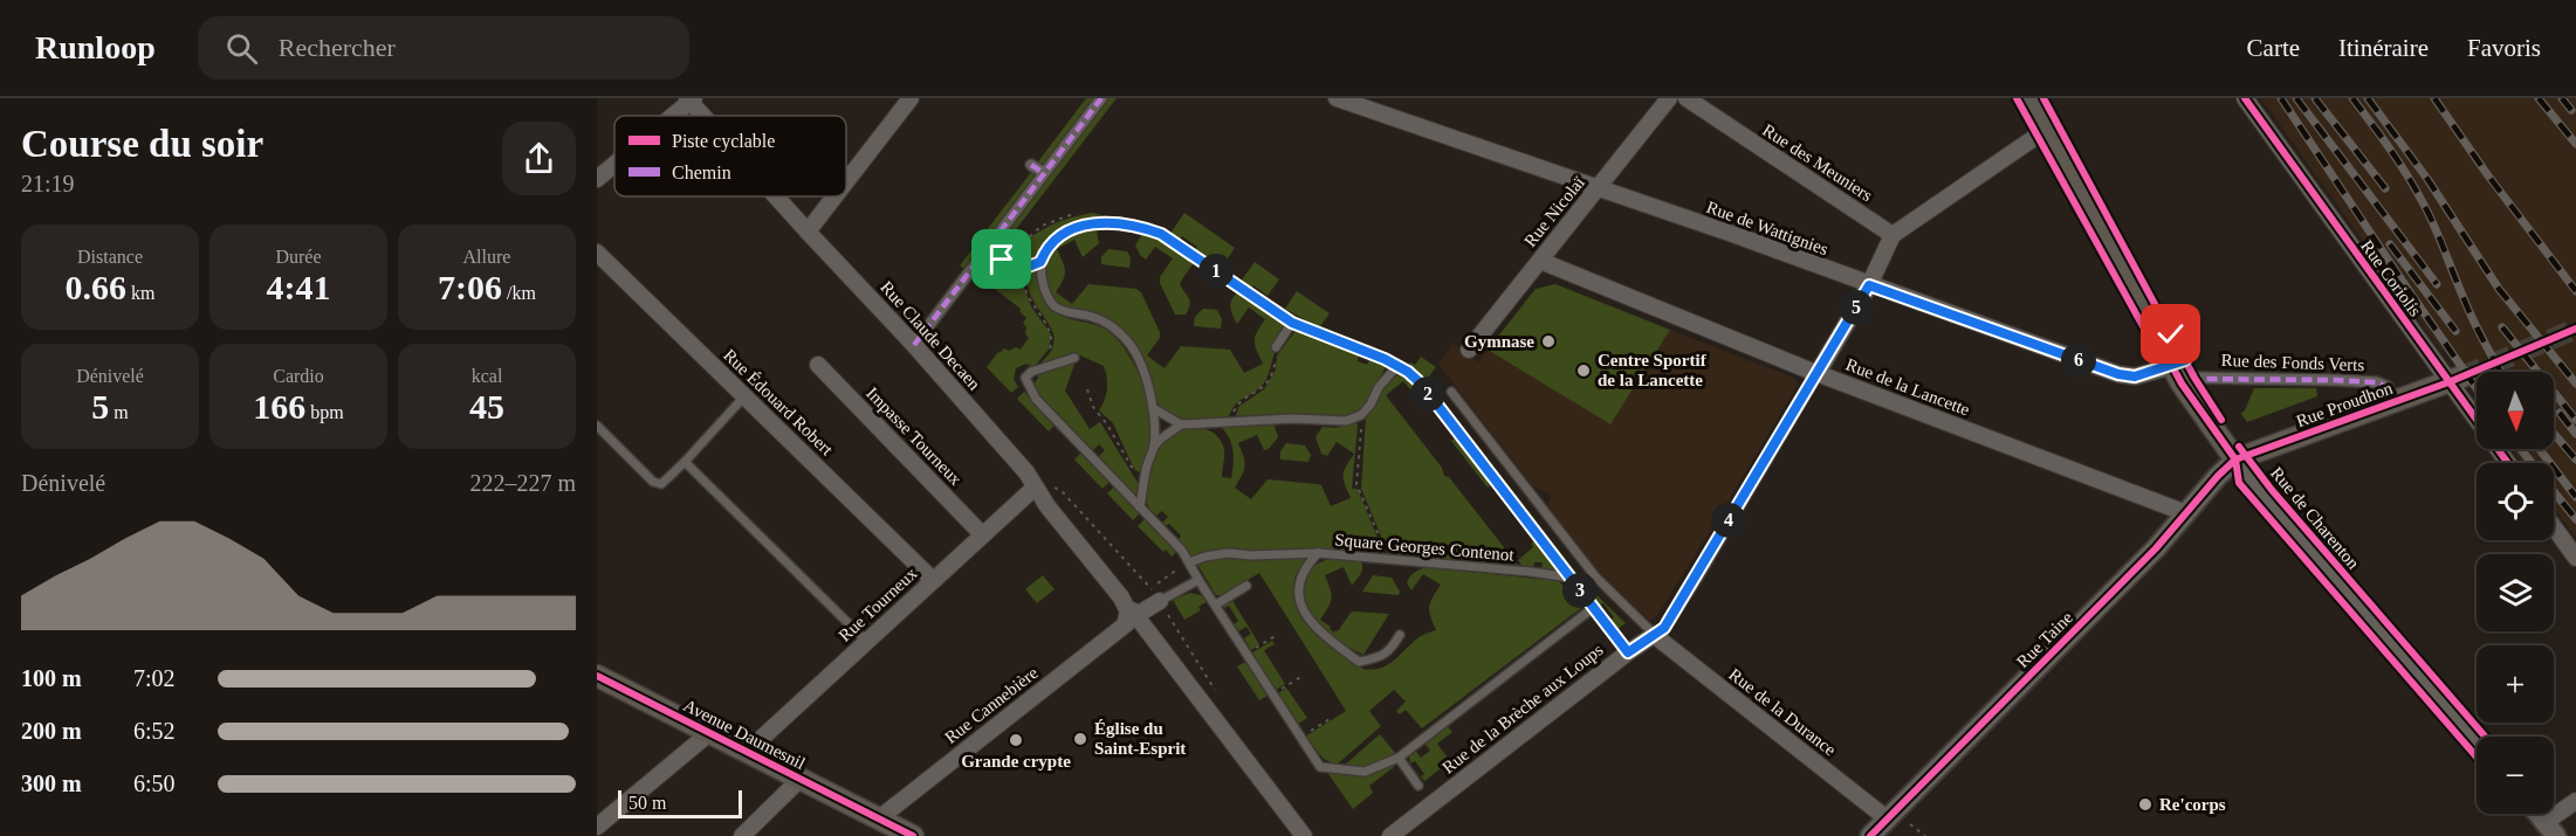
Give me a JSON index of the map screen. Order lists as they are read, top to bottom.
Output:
{
  "streets": {
    "main road": ["Rue Proudhon", "Rue de Charenton", "Avenue Daumesnil"],
    "street": [
      "Rue des Meuniers",
      "Rue Nicolaï",
      "Rue de Wattignies",
      "Rue Coriolis",
      "Rue Claude Decaen",
      "Rue des Fonds Verts",
      "Rue de la Lancette",
      "Rue Édouard Robert",
      "Impasse Tourneux",
      "Rue Tourneux",
      "Rue Taine",
      "Rue Cannebière",
      "Rue de la Brèche aux Loups",
      "Rue de la Durance"
    ],
    "lane": ["Square Georges Contenot"]
  },
  "crossings": [
    ["Rue des Meuniers", "Rue de la Brèche aux Loups"],
    ["Rue Nicolaï", "Rue de Wattignies"],
    ["Rue Nicolaï", "Rue de la Lancette"],
    ["Rue de Wattignies", "Rue des Fonds Verts"],
    ["Rue de Wattignies", "Rue de Charenton"],
    ["Rue de Wattignies", "Rue de la Brèche aux Loups"],
    ["Rue Coriolis", "Rue Proudhon"],
    ["Rue Claude Decaen", "Rue Tourneux"],
    ["Rue Claude Decaen", "Rue Cannebière"],
    ["Rue des Fonds Verts", "Rue Proudhon"],
    ["Rue des Fonds Verts", "Rue de Charenton"],
    ["Rue de la Lancette", "Rue Taine"],
    ["Rue de la Lancette", "Rue de la Brèche aux Loups"],
    ["Rue Édouard Robert", "Rue Tourneux"],
    ["Rue Proudhon", "Rue de Charenton"],
    ["Rue Proudhon", "Rue Taine"],
    ["Impasse Tourneux", "Rue Tourneux"],
    ["Rue de Charenton", "Rue Taine"],
    ["Square Georges Contenot", "Rue de la Brèche aux Loups"],
    ["Rue Tourneux", "Avenue Daumesnil"],
    ["Rue Taine", "Rue de la Durance"],
    ["Rue Cannebière", "Avenue Daumesnil"],
    ["Rue de la Brèche aux Loups", "Rue de la Durance"]
  ],
  "places": [
    "Gymnase",
    "Centre Sportif de la Lancette",
    "Église du Saint-Esprit",
    "Grande crypte",
    "Re'corps"
  ],
  "legend": ["Piste cyclable", "Chemin"],
  "scale_bar": "50 m",
  "north": "bottom",
  "page": {
    "header": "Runloop",
    "search": "Rechercher",
    "nav": ["Carte", "Itinéraire", "Favoris"],
    "heading": ["Course du soir", "21:19"],
    "stats": [
      ["Distance", "0.66 km"],
      ["Durée", "4:41"],
      ["Allure", "7:06 /km"],
      ["Dénivelé", "5 m"],
      ["Cardio", "166 bpm"],
      ["kcal", "45"]
    ],
    "pins": [
      "1",
      "5",
      "6",
      "2",
      "4",
      "3"
    ],
    "map_buttons": ["+", "−"],
    "chart": ["Dénivelé", "222–227 m"],
    "list": [
      {
        "name": "100 m",
        "note": "7:02"
      },
      {
        "name": "200 m",
        "note": "6:52"
      },
      {
        "name": "300 m",
        "note": "6:50"
      }
    ],
    "scale": "50 m"
  }
}
